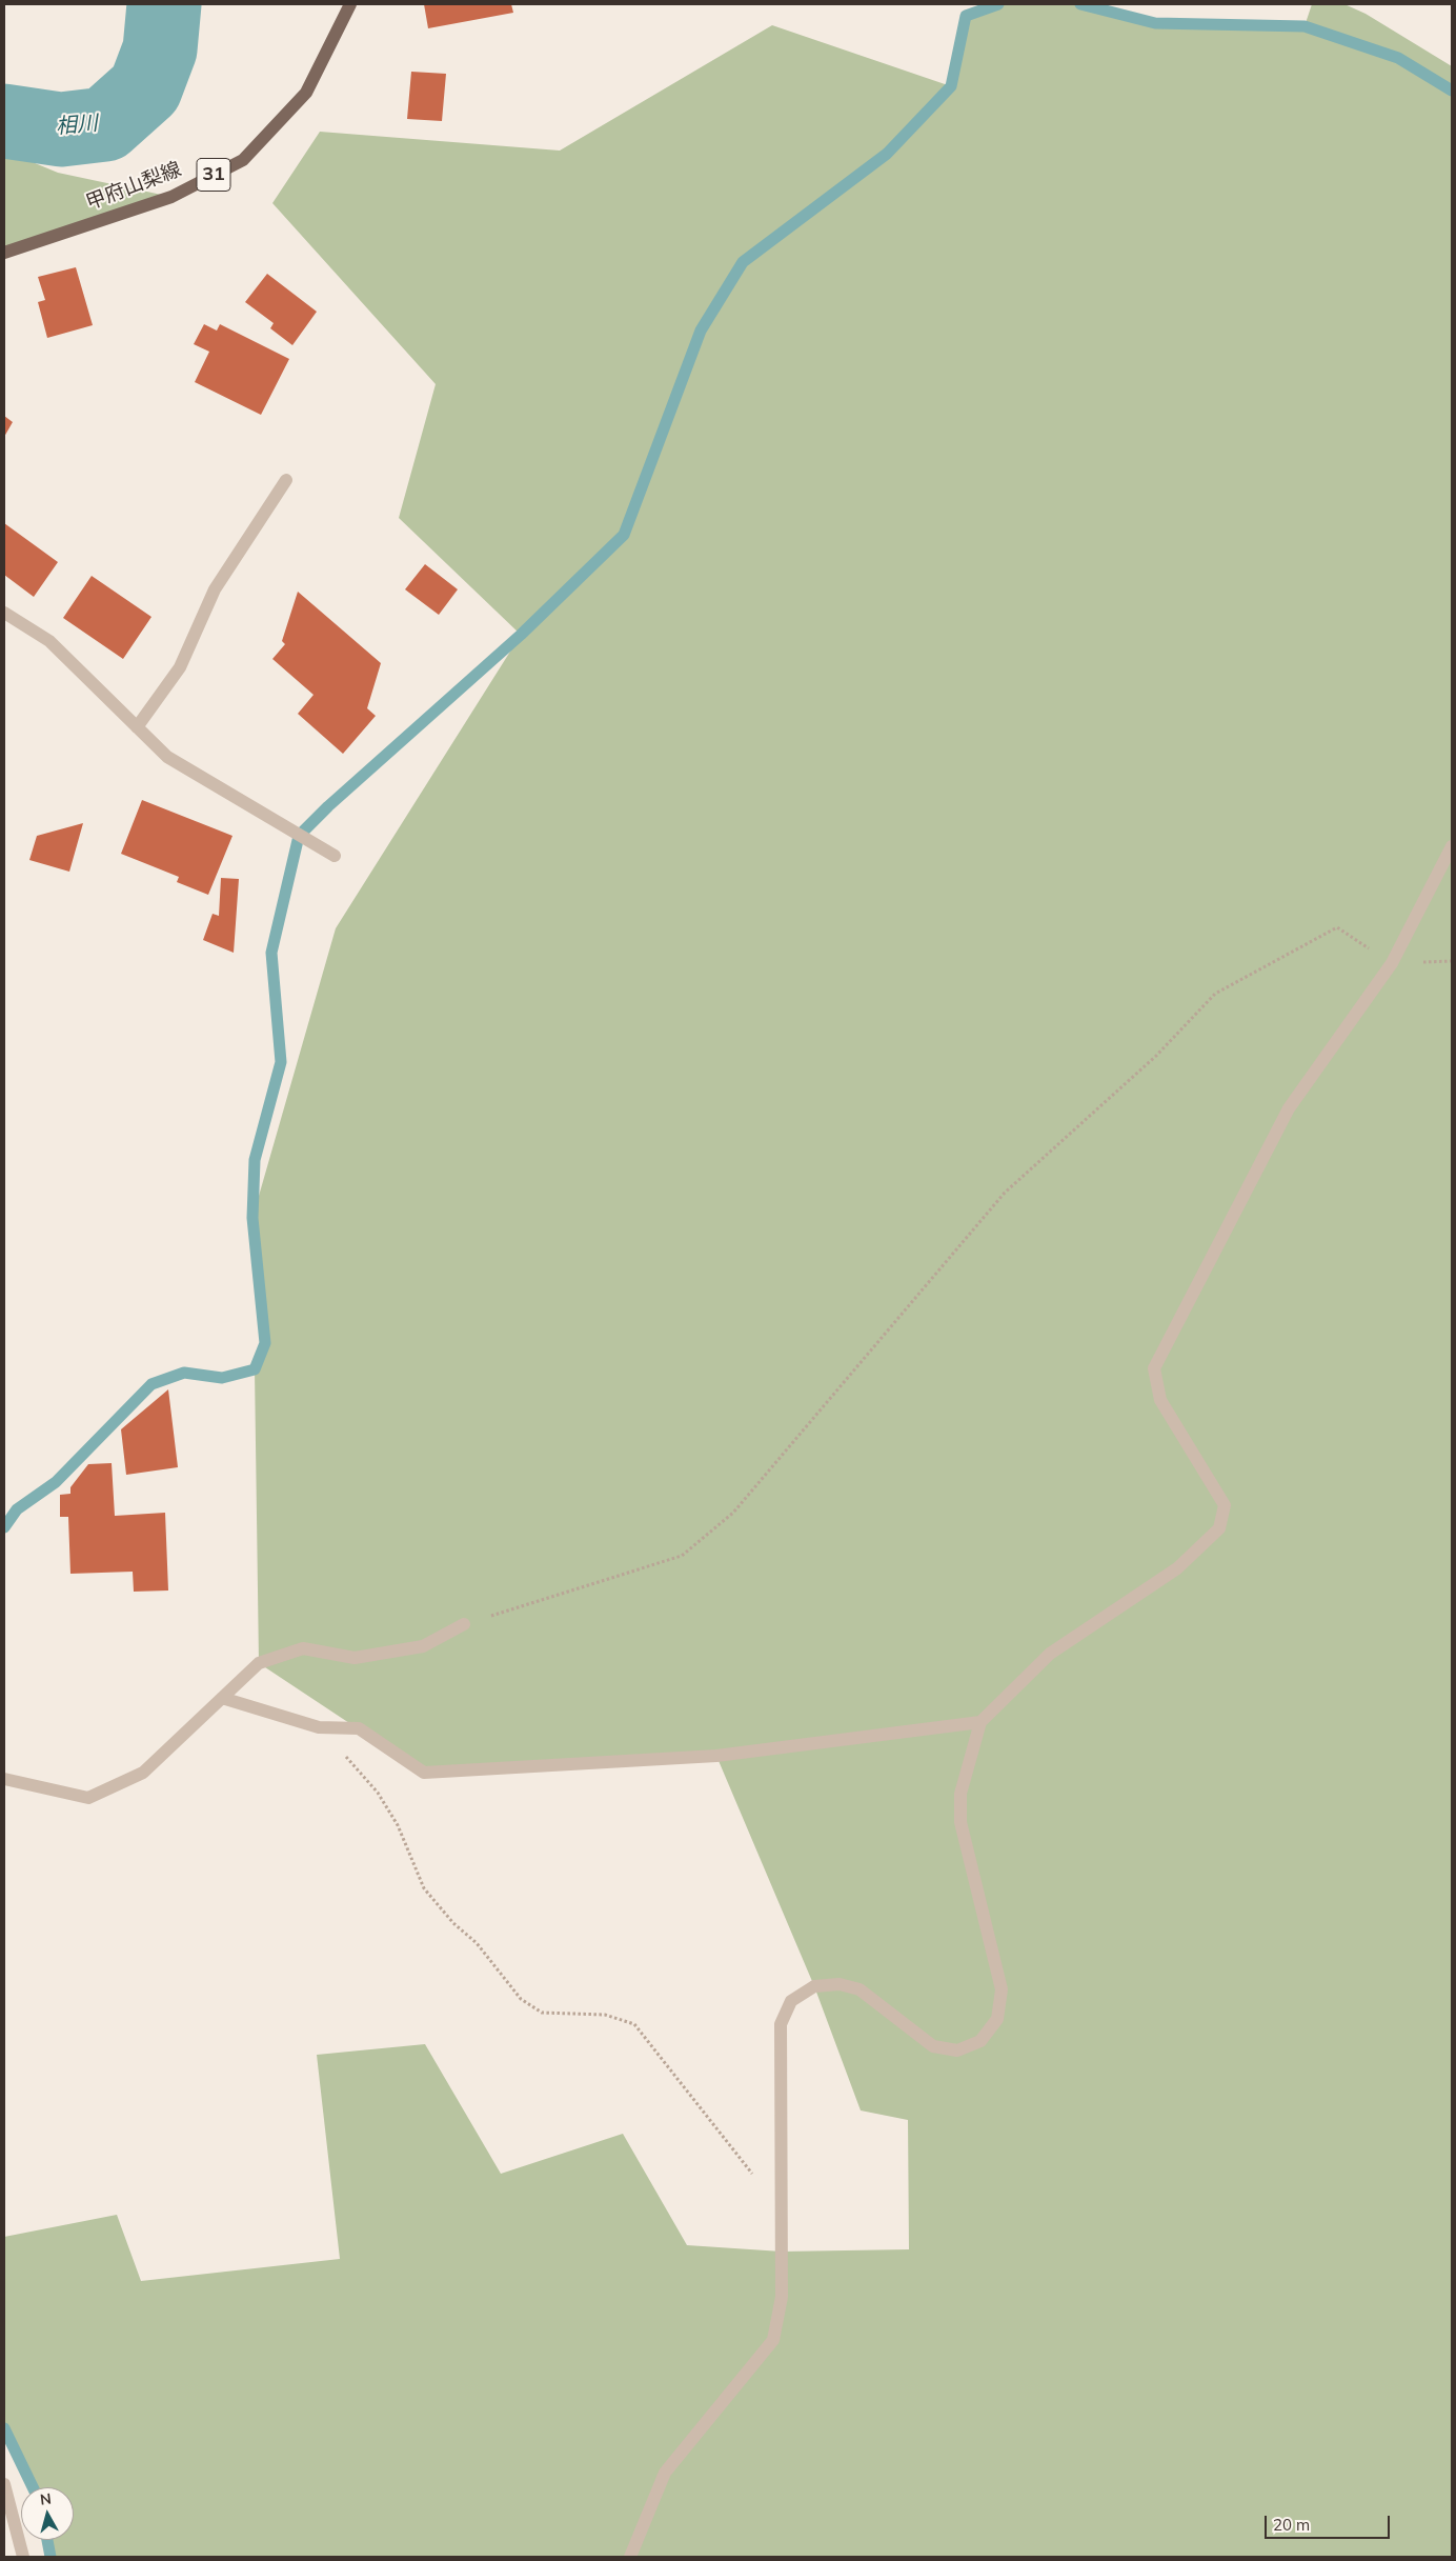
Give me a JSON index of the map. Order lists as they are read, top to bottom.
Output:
{
  "streets": {
    "main road": ["31", "甲府山梨線"]
  },
  "water": ["相川"],
  "scale_bar": "20 m",
  "north": "top"
}
